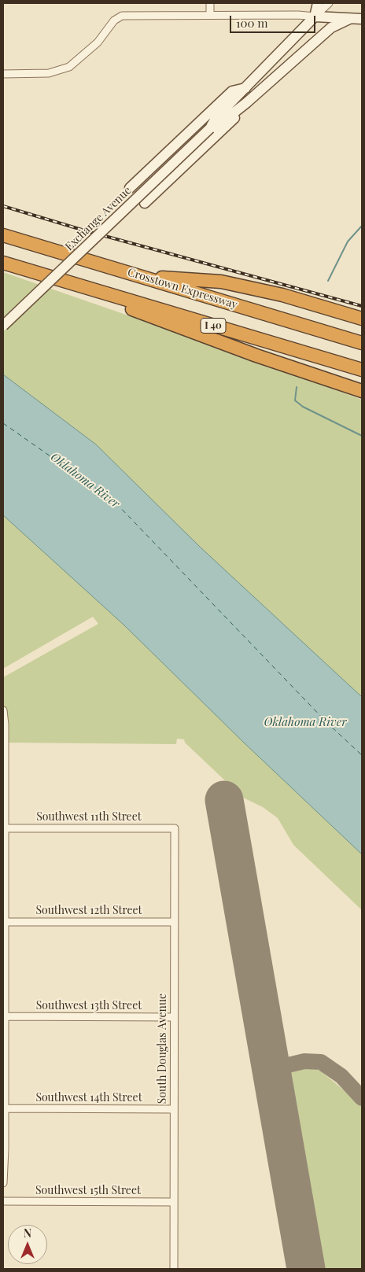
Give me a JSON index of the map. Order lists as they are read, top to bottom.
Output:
{
  "streets": {
    "highway": ["Crosstown Expressway", "I 40"],
    "main road": ["Exchange Avenue"],
    "street": [
      "Southwest 11th Street",
      "Southwest 12th Street",
      "Southwest 13th Street",
      "South Douglas Avenue",
      "Southwest 14th Street",
      "Southwest 15th Street"
    ]
  },
  "crossings": [
    ["Southwest 11th Street", "South Douglas Avenue"],
    ["Southwest 12th Street", "South Douglas Avenue"],
    ["Southwest 13th Street", "South Douglas Avenue"],
    ["South Douglas Avenue", "Southwest 14th Street"],
    ["South Douglas Avenue", "Southwest 15th Street"]
  ],
  "water": ["Oklahoma River"],
  "scale_bar": "100 m",
  "north": "top"
}
